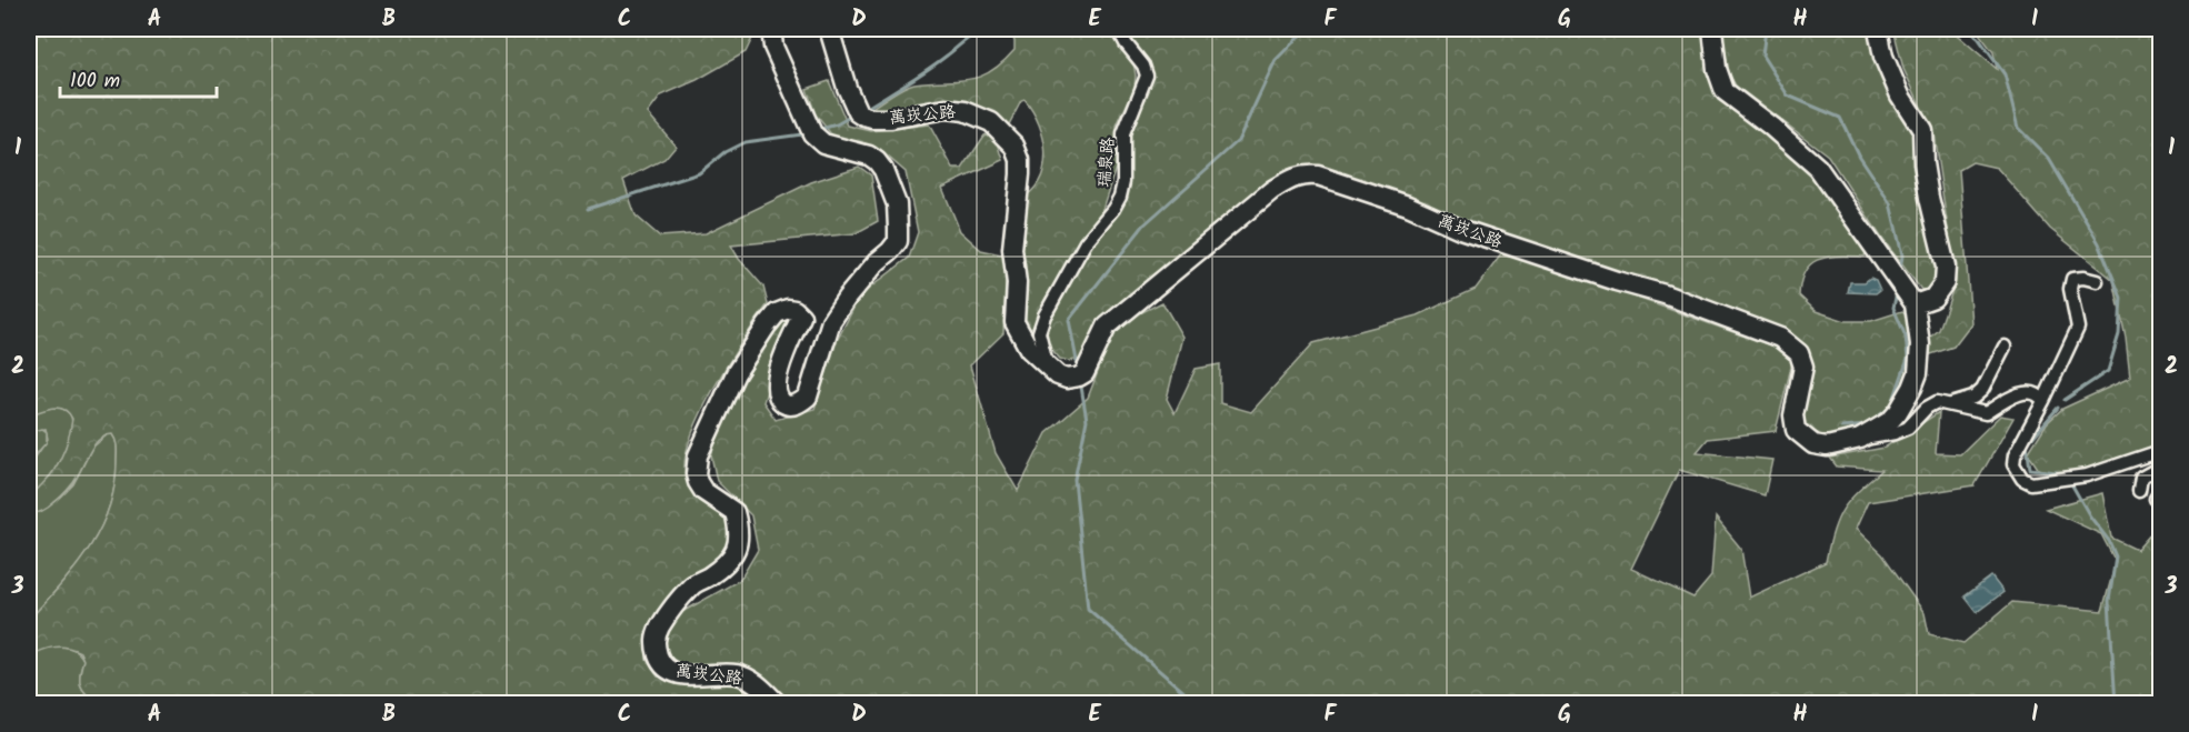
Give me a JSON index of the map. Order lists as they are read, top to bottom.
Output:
{
  "streets": {
    "street": ["萬崁公路", "瑞泉路"]
  },
  "crossings": [
    ["萬崁公路", "瑞泉路"]
  ],
  "scale_bar": "100 m",
  "grid": {
    "columns": [
      "A",
      "B",
      "C",
      "D",
      "E",
      "F",
      "G",
      "H",
      "I"
    ],
    "rows": ["1", "2", "3"]
  }
}
